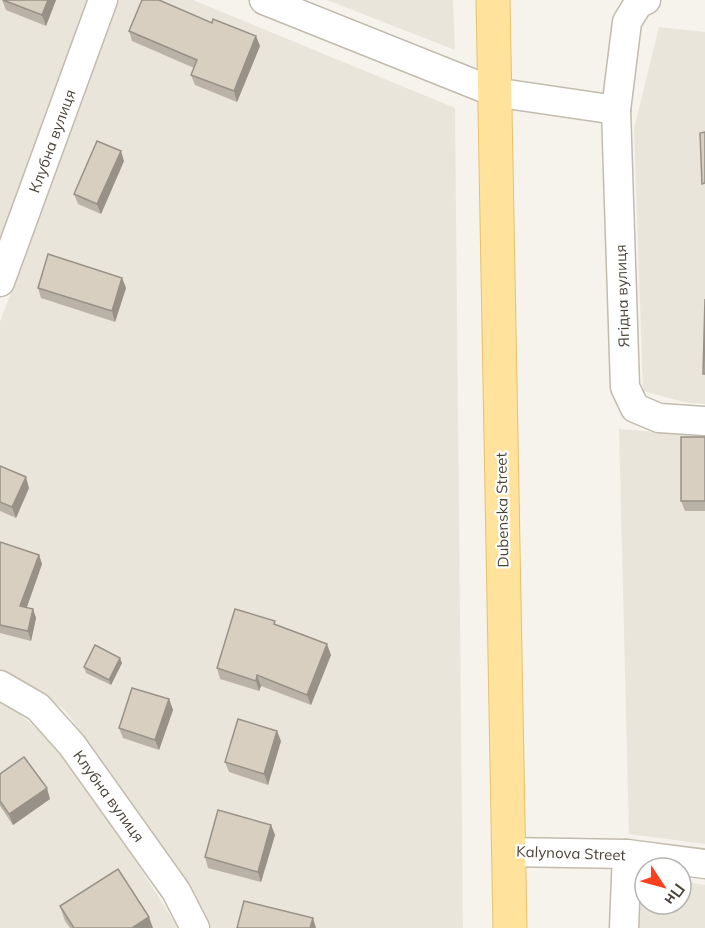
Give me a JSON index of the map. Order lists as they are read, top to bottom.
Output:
{
  "streets": {
    "main road": ["Dubenska Street"],
    "street": ["Клубна вулиця", "Ягідна вулиця", "Kalynova Street"]
  },
  "crossings": [
    ["Dubenska Street", "Kalynova Street"]
  ],
  "north": "bottom right"
}
